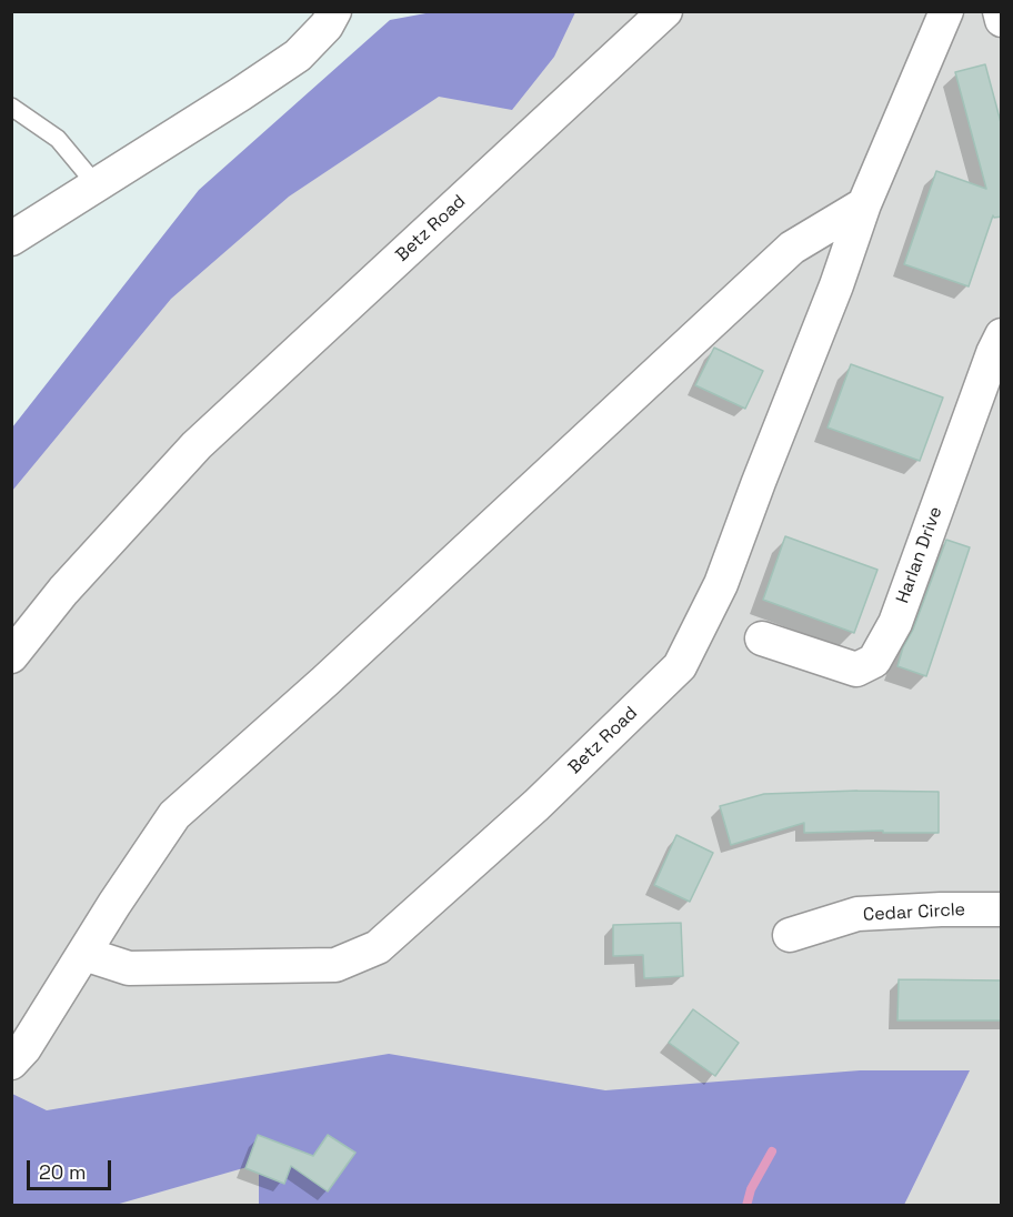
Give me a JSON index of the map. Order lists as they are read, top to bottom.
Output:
{
  "streets": {
    "street": ["Betz Road", "Harlan Drive", "Cedar Circle"]
  },
  "scale_bar": "20 m"
}
